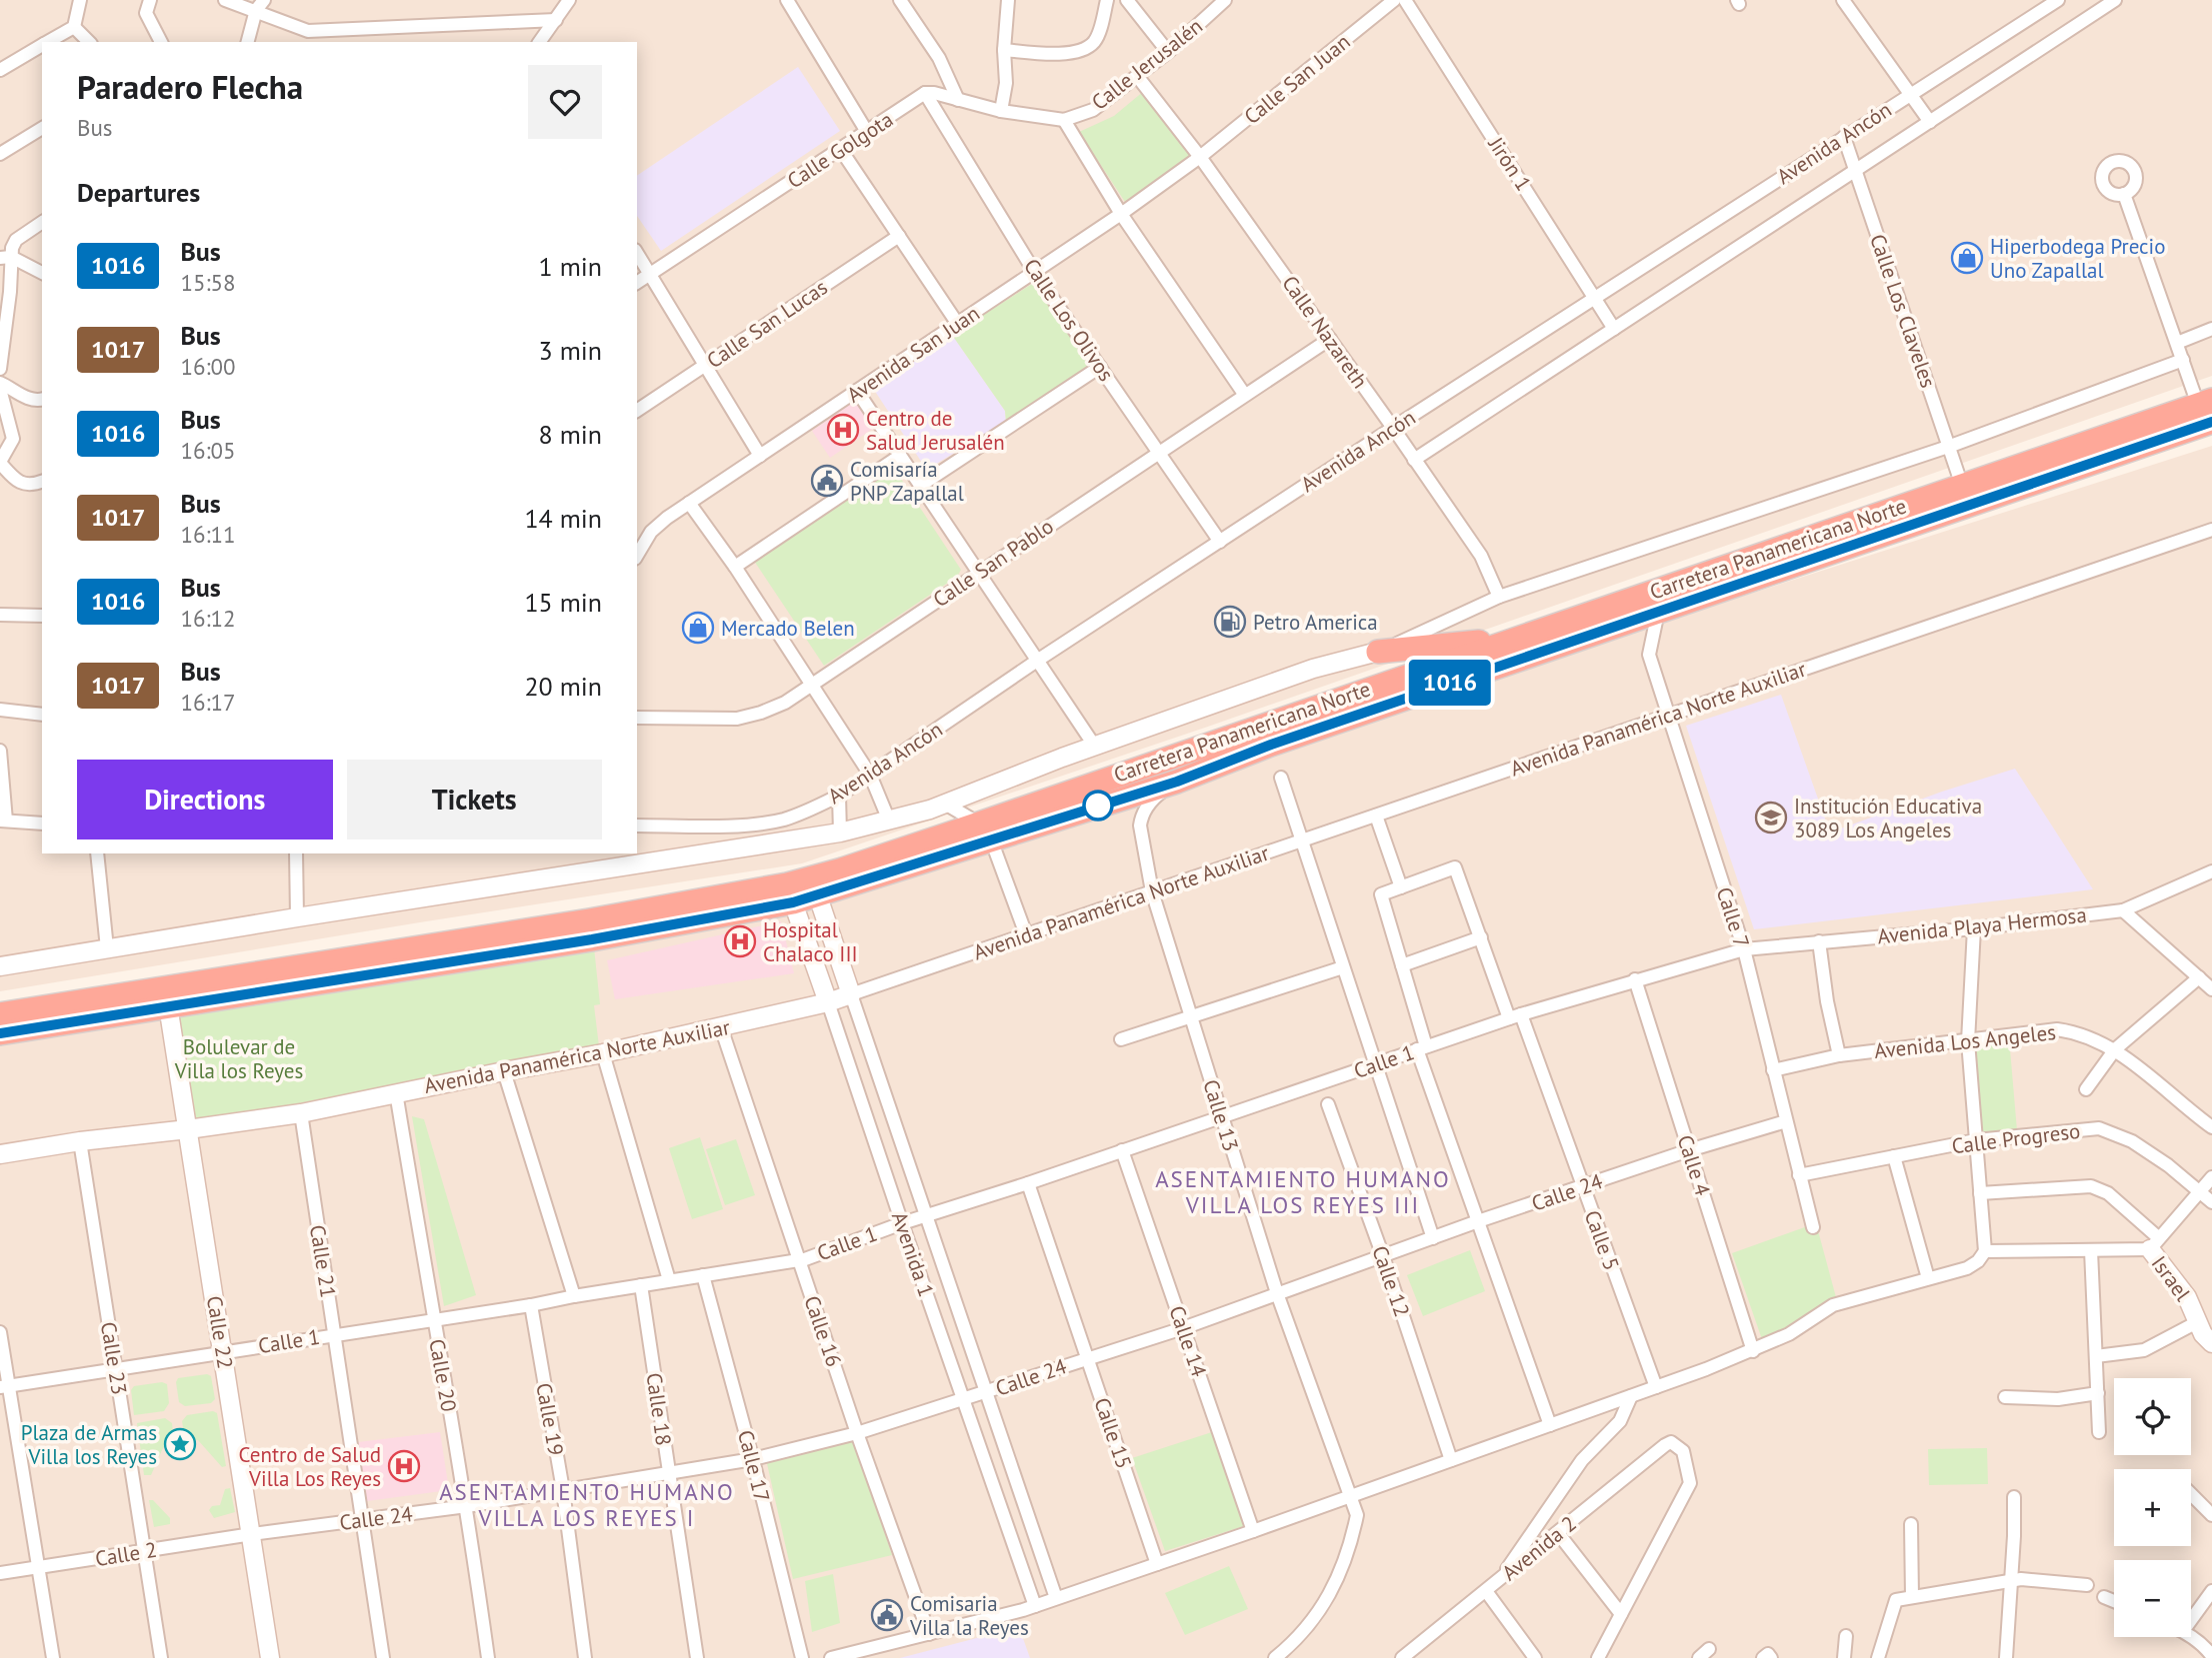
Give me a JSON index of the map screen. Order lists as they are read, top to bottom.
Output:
{
  "streets": {
    "highway": ["Carretera Panamericana Norte"],
    "street": [
      "Calle Jerusalén",
      "Calle San Juan",
      "Avenida Ancón",
      "Calle Golgota",
      "Jirón 1",
      "Calle Los Claveles",
      "Calle Los Olivos",
      "Calle San Lucas",
      "Calle Nazareth",
      "Avenida San Juan",
      "Calle San Pablo",
      "Avenida Panamérica Norte Auxiliar",
      "Calle 7",
      "Avenida Playa Hermosa",
      "Avenida Los Angeles",
      "Calle 1",
      "Calle 13",
      "Calle Progreso",
      "Calle 4",
      "Calle 24",
      "Calle 5",
      "Avenida 1",
      "Calle 21",
      "Israel",
      "Calle 12",
      "Calle 16",
      "Calle 22",
      "Calle 14",
      "Calle 23",
      "Calle 20",
      "Calle 18",
      "Calle 19",
      "Calle 15",
      "Calle 17",
      "Avenida 2",
      "Calle 2"
    ]
  },
  "crossings": [
    ["Calle Jerusalén", "Calle Nazareth"],
    ["Calle San Juan", "Calle Nazareth"],
    ["Calle San Juan", "Avenida San Juan"],
    ["Avenida Ancón", "Jirón 1"],
    ["Avenida Ancón", "Calle Los Claveles"],
    ["Avenida Ancón", "Calle Los Olivos"],
    ["Avenida Ancón", "Calle Nazareth"],
    ["Calle Golgota", "Calle Los Olivos"],
    ["Calle Los Claveles", "Carretera Panamericana Norte"],
    ["Calle Los Olivos", "Avenida San Juan"],
    ["Calle Los Olivos", "Calle San Pablo"],
    ["Calle Nazareth", "Avenida San Juan"],
    ["Calle Nazareth", "Calle San Pablo"],
    ["Carretera Panamericana Norte", "Calle 7"],
    ["Carretera Panamericana Norte", "Calle 13"],
    ["Carretera Panamericana Norte", "Avenida 1"],
    ["Carretera Panamericana Norte", "Calle 22"],
    ["Avenida Panamérica Norte Auxiliar", "Calle 7"],
    ["Avenida Panamérica Norte Auxiliar", "Calle 13"],
    ["Avenida Panamérica Norte Auxiliar", "Avenida 1"],
    ["Avenida Panamérica Norte Auxiliar", "Calle 21"],
    ["Avenida Panamérica Norte Auxiliar", "Calle 16"],
    ["Avenida Panamérica Norte Auxiliar", "Calle 22"],
    ["Avenida Panamérica Norte Auxiliar", "Calle 23"],
    ["Avenida Panamérica Norte Auxiliar", "Calle 20"],
    ["Calle 7", "Avenida Playa Hermosa"],
    ["Calle 7", "Avenida Los Angeles"],
    ["Calle 7", "Calle 1"],
    ["Calle 7", "Calle Progreso"],
    ["Calle 7", "Calle 24"],
    ["Avenida Playa Hermosa", "Calle 1"],
    ["Calle 1", "Calle 13"],
    ["Calle 1", "Calle 4"],
    ["Calle 1", "Calle 5"],
    ["Calle 1", "Avenida 1"],
    ["Calle 1", "Calle 21"],
    ["Calle 1", "Calle 16"],
    ["Calle 1", "Calle 22"],
    ["Calle 1", "Calle 14"],
    ["Calle 1", "Calle 23"],
    ["Calle 1", "Calle 20"],
    ["Calle 1", "Calle 18"],
    ["Calle 1", "Calle 19"],
    ["Calle 1", "Calle 15"],
    ["Calle 1", "Calle 17"],
    ["Calle 13", "Calle 24"],
    ["Calle 4", "Calle 24"],
    ["Calle 24", "Calle 5"],
    ["Calle 24", "Avenida 1"],
    ["Calle 24", "Calle 21"],
    ["Calle 24", "Calle 12"],
    ["Calle 24", "Calle 16"],
    ["Calle 24", "Calle 22"],
    ["Calle 24", "Calle 14"],
    ["Calle 24", "Calle 20"],
    ["Calle 24", "Calle 18"],
    ["Calle 24", "Calle 19"],
    ["Calle 24", "Calle 15"],
    ["Calle 24", "Calle 17"],
    ["Calle 24", "Calle 2"],
    ["Calle 22", "Calle 2"],
    ["Calle 23", "Calle 2"]
  ],
  "districts": ["ASENTAMIENTO HUMANO VILLA LOS REYES III", "ASENTAMIENTO HUMANO VILLA LOS REYES I"],
  "parks": ["Bolulevar de Villa los Reyes"],
  "places": {
    "shop": ["Hiperbodega Precio Uno Zapallal", "Mercado Belen"],
    "hospital": ["Centro de Salud Jerusalén", "Hospital Chalaco III", "Centro de Salud Villa Los Reyes"],
    "public building": ["Comisaría PNP Zapallal", "Comisaria Villa la Reyes"],
    "fuel station": ["Petro America"],
    "school or university": ["Institución Educativa 3089 Los Angeles"],
    "place": ["Plaza de Armas Villa los Reyes"]
  },
  "lines": ["bus line 1016"],
  "page": {
    "on_map": "1016",
    "heading": [
      ["Paradero Flecha", "Bus"],
      "Departures"
    ],
    "list": [
      {
        "mark": "1016",
        "name": "Bus",
        "note": "15:58",
        "value": "1 min"
      },
      {
        "mark": "1017",
        "name": "Bus",
        "note": "16:00",
        "value": "3 min"
      },
      {
        "mark": "1016",
        "name": "Bus",
        "note": "16:05",
        "value": "8 min"
      },
      {
        "mark": "1017",
        "name": "Bus",
        "note": "16:11",
        "value": "14 min"
      },
      {
        "mark": "1016",
        "name": "Bus",
        "note": "16:12",
        "value": "15 min"
      },
      {
        "mark": "1017",
        "name": "Bus",
        "note": "16:17",
        "value": "20 min"
      }
    ],
    "buttons": ["Directions", "Tickets"],
    "map_buttons": ["+", "−"]
  }
}
